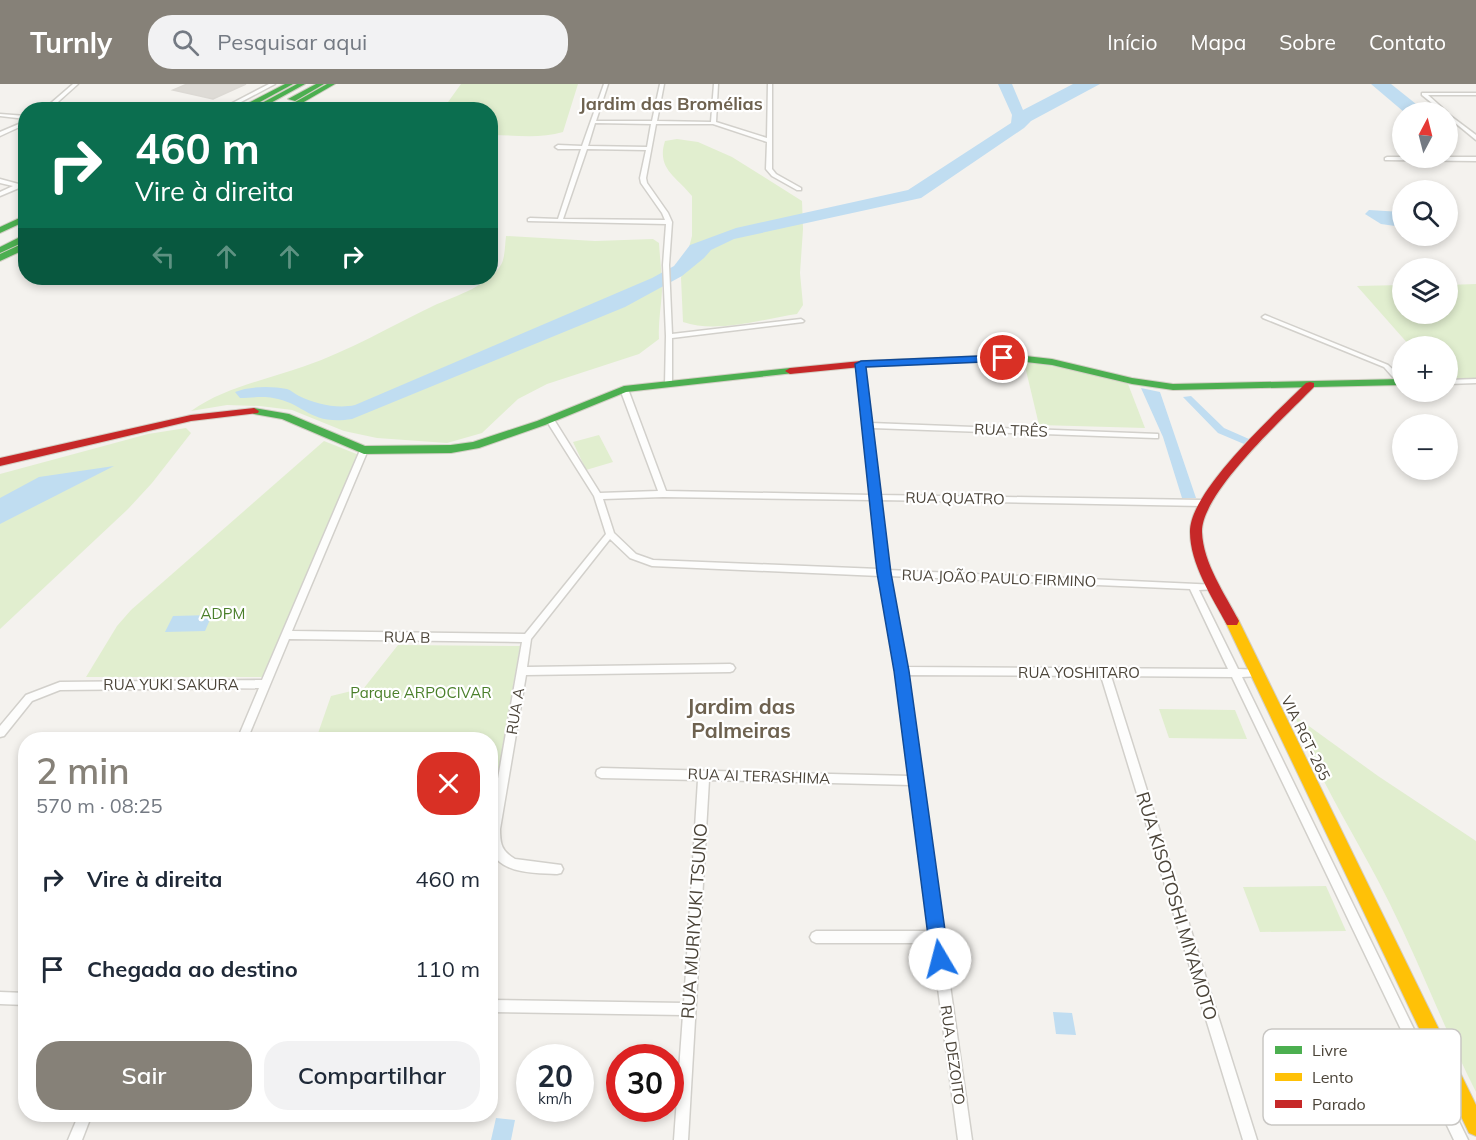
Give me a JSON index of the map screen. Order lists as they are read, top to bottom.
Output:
{
  "streets": {
    "main road": ["VIA RGT-265"],
    "street": [
      "RUA TRÊS",
      "RUA QUATRO",
      "RUA JOÃO PAULO FIRMINO",
      "RUA B",
      "RUA YOSHITARO",
      "RUA YUKI SAKURA",
      "RUA A",
      "RUA AI TERASHIMA",
      "RUA KISOTOSHI MIYAMOTO",
      "RUA MURIYUKI TSUNO",
      "RUA DEZOITO"
    ]
  },
  "crossings": [
    ["RUA TRÊS", "RUA DEZOITO"],
    ["RUA QUATRO", "VIA RGT-265"],
    ["RUA QUATRO", "RUA DEZOITO"],
    ["RUA JOÃO PAULO FIRMINO", "RUA A"],
    ["RUA JOÃO PAULO FIRMINO", "VIA RGT-265"],
    ["RUA JOÃO PAULO FIRMINO", "RUA DEZOITO"],
    ["RUA B", "RUA A"],
    ["RUA YOSHITARO", "VIA RGT-265"],
    ["RUA YOSHITARO", "RUA KISOTOSHI MIYAMOTO"],
    ["RUA YOSHITARO", "RUA DEZOITO"],
    ["RUA AI TERASHIMA", "RUA MURIYUKI TSUNO"],
    ["RUA AI TERASHIMA", "RUA DEZOITO"]
  ],
  "districts": ["Jardim das Bromélias", "Jardim das Palmeiras"],
  "parks": ["ADPM", "Parque ARPOCIVAR"],
  "legend": ["Livre", "Lento", "Parado"],
  "north": "top",
  "page": {
    "header": "Turnly",
    "search": "Pesquisar aqui",
    "nav": [
      "Início",
      "Mapa",
      "Sobre",
      "Contato"
    ],
    "map_buttons": ["+", "−"],
    "turn": ["460 m", "Vire à direita"],
    "heading": ["2 min", "570 m · 08:25"],
    "list": [
      {
        "name": "Vire à direita",
        "value": "460 m"
      },
      {
        "name": "Chegada ao destino",
        "value": "110 m"
      }
    ],
    "buttons": ["Sair", "Compartilhar"],
    "speed": "20 km/h",
    "limit": "30"
  }
}
